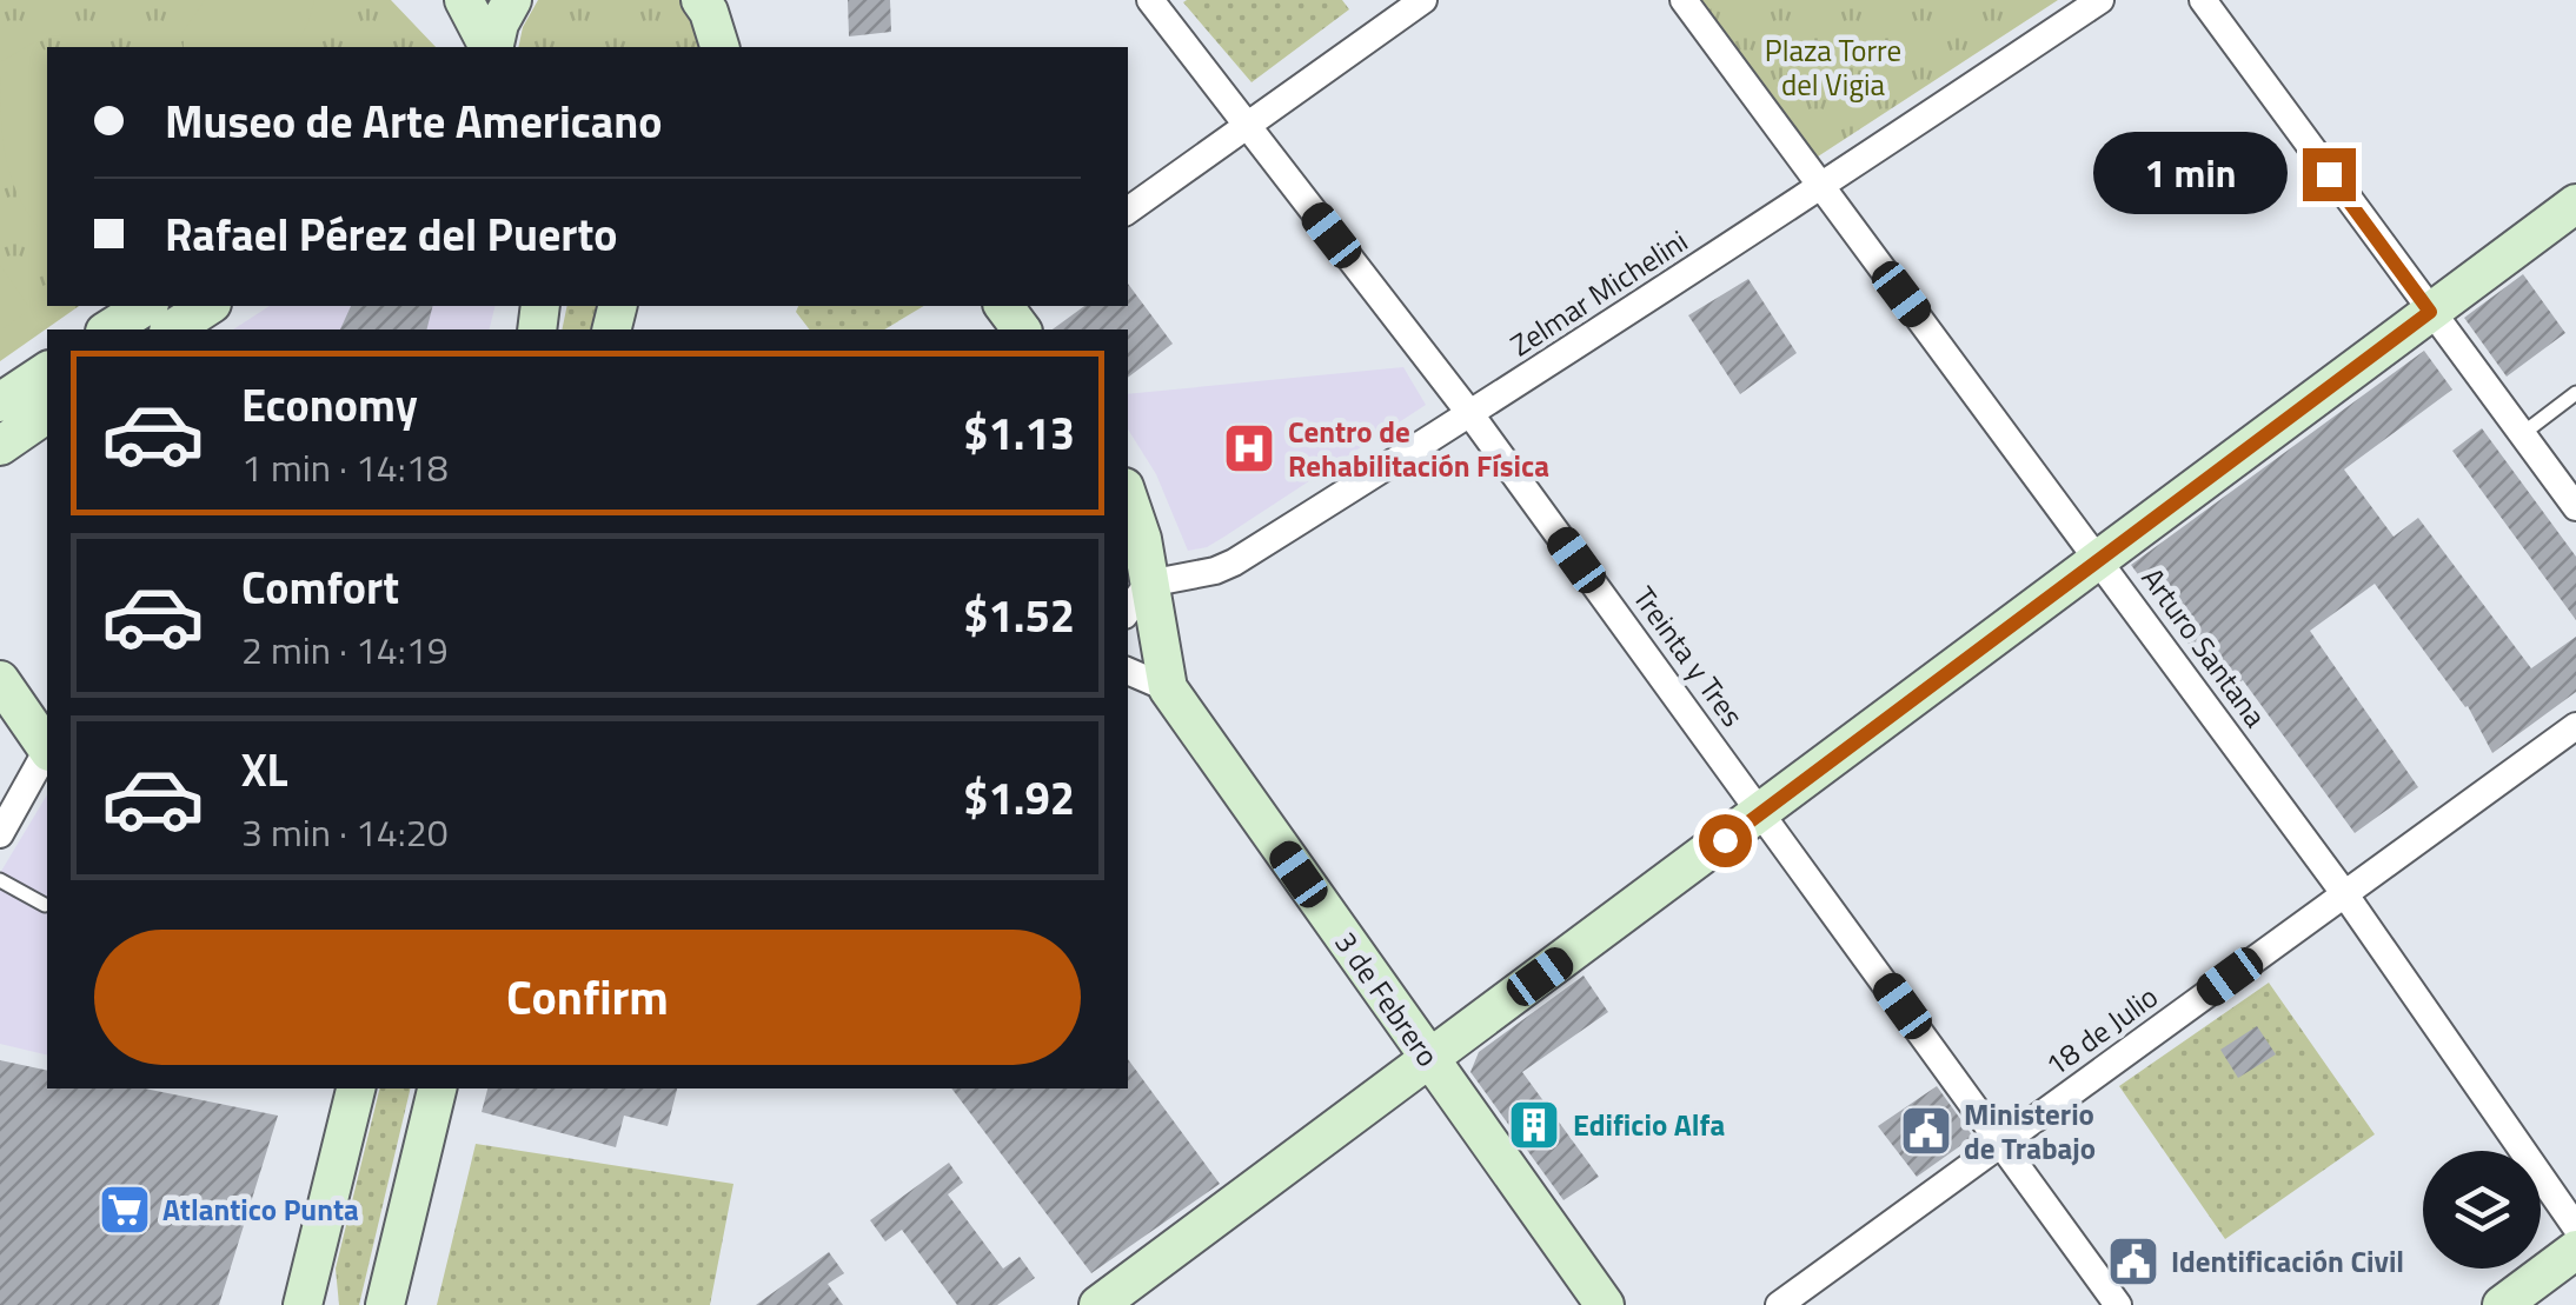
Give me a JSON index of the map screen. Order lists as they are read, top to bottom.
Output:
{
  "streets": {
    "street": [
      "Zelmar Michelini",
      "Arturo Santana",
      "Treinta y Tres",
      "3 de Febrero",
      "18 de Julio"
    ]
  },
  "crossings": [
    ["Zelmar Michelini", "Arturo Santana"],
    ["Zelmar Michelini", "Treinta y Tres"],
    ["Zelmar Michelini", "3 de Febrero"],
    ["Arturo Santana", "18 de Julio"],
    ["Treinta y Tres", "18 de Julio"]
  ],
  "parks": ["Plaza Torre del Vigia"],
  "places": {
    "hospital": ["Centro de Rehabilitación Física"],
    "building": ["Edificio Alfa"],
    "public building": ["Ministerio de Trabajo", "Identificación Civil"],
    "supermarket": ["Atlantico Punta"]
  },
  "page": {
    "banner": ["Museo de Arte Americano", "Rafael Pérez del Puerto"],
    "bubble": "1 min",
    "list": [
      {
        "name": "Economy",
        "note": "1 min · 14:18",
        "value": "$1.13"
      },
      {
        "name": "Comfort",
        "note": "2 min · 14:19",
        "value": "$1.52"
      },
      {
        "name": "XL",
        "note": "3 min · 14:20",
        "value": "$1.92"
      }
    ],
    "buttons": "Confirm"
  }
}
